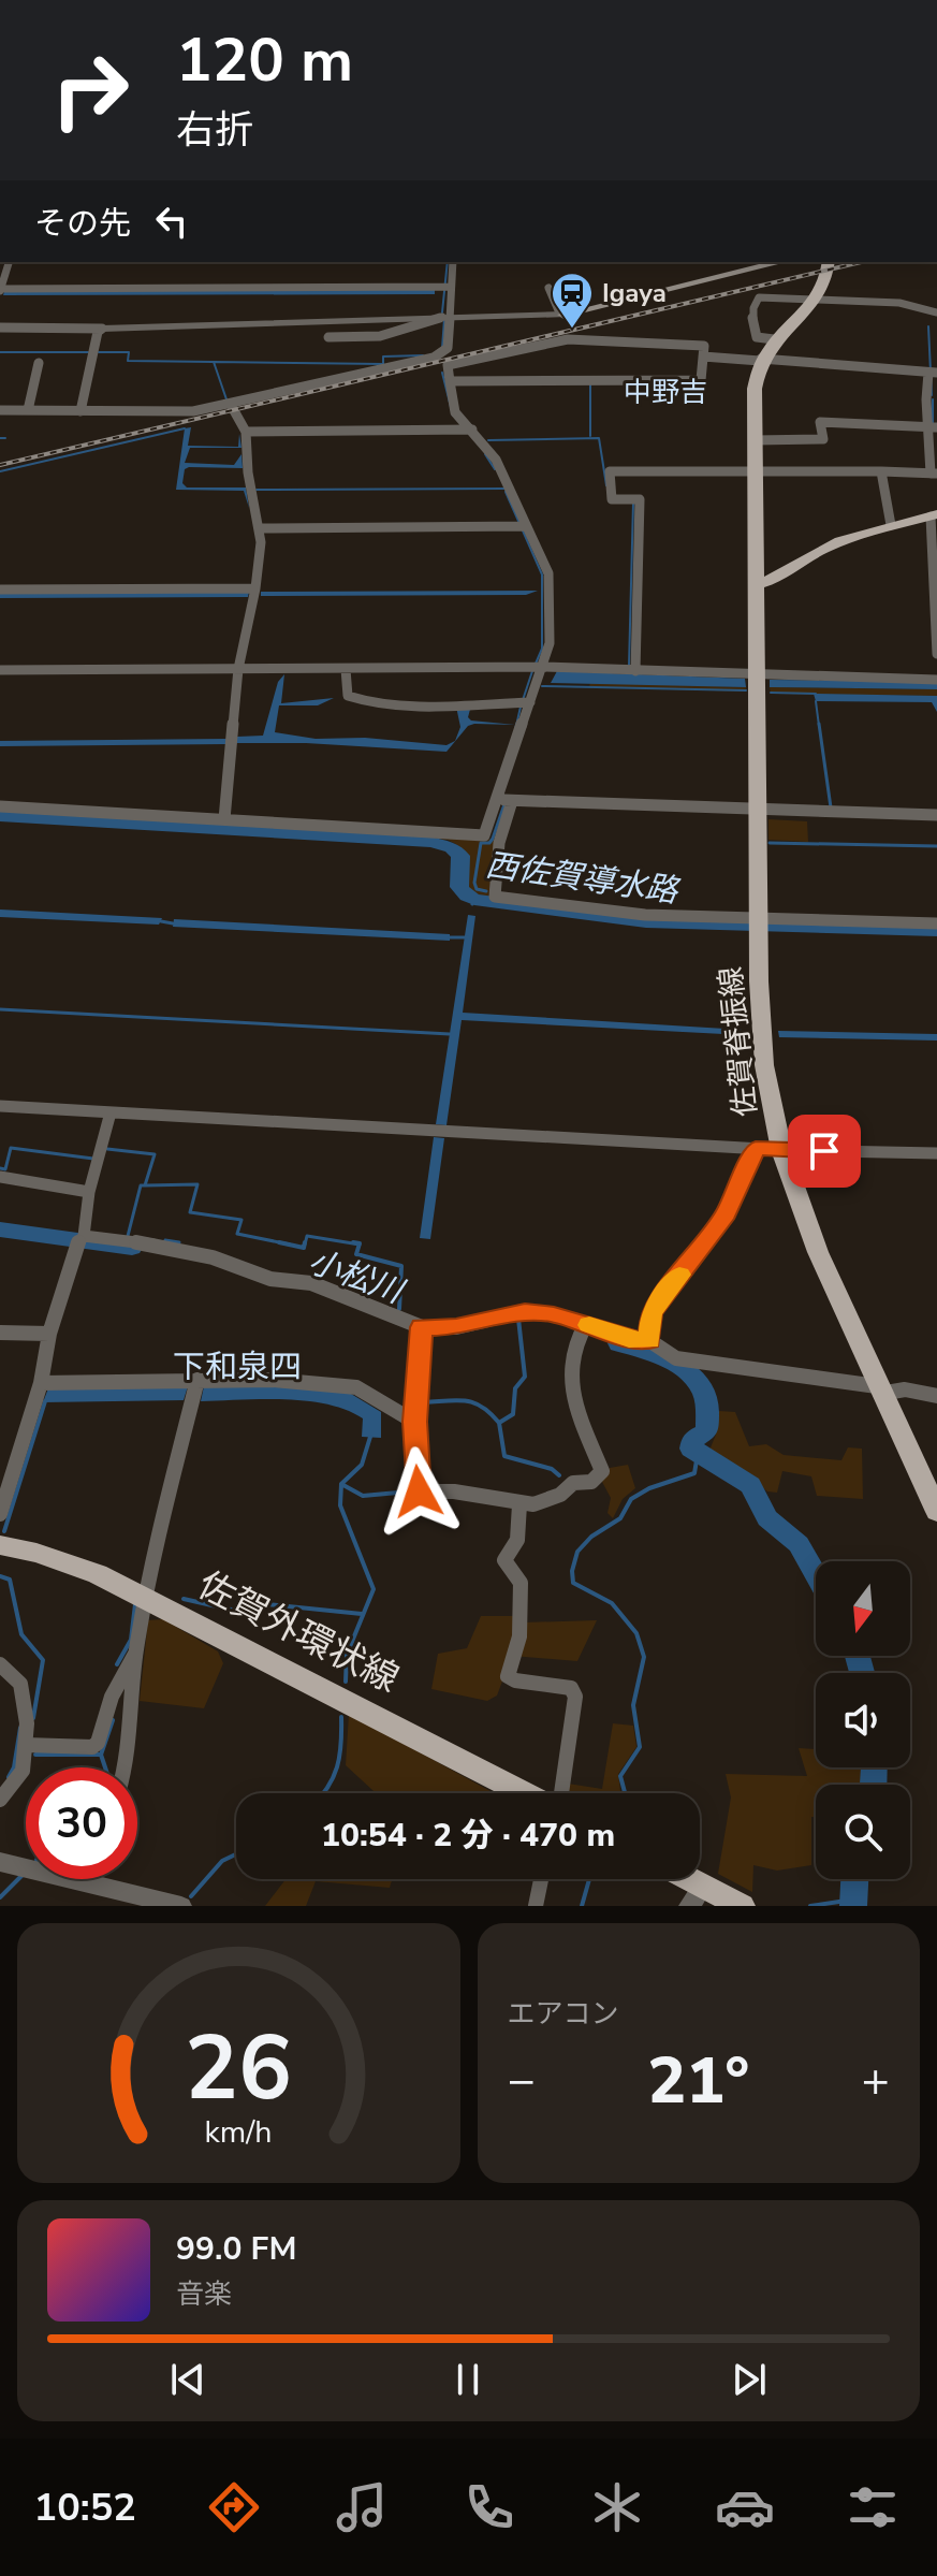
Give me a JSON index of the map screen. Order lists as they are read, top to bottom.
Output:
{
  "streets": {
    "main road": ["佐賀脊振線", "佐賀外環状線"]
  },
  "districts": ["中野吉", "下和泉四"],
  "water": ["西佐賀導水路", "小松川"],
  "places": {
    "station": ["Igaya"]
  },
  "north": "bottom",
  "page": {
    "turn": ["120 m", "右折"],
    "then": "その先",
    "limit": "30",
    "trip": "10:54 · 2 分 · 470 m",
    "tile": "エアコン",
    "heat": ["−", "21°", "+"],
    "song": ["99.0 FM", "音楽"],
    "tabs": "10:52",
    "gauge": ["26", "km/h"]
  }
}
